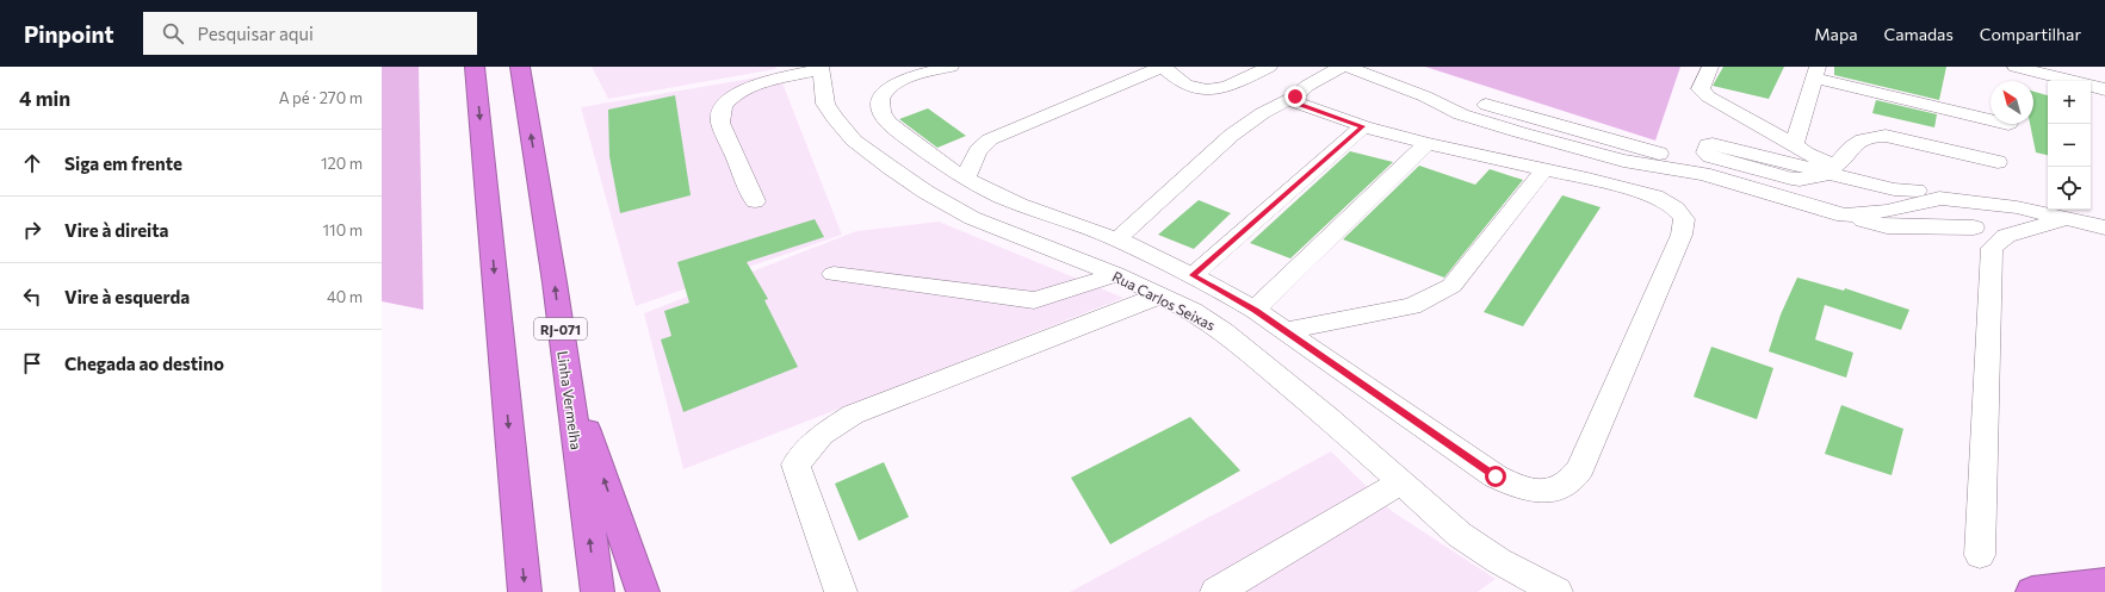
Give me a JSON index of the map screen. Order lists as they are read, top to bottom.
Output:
{
  "streets": {
    "highway": ["RJ-071", "Linha Vermelha"],
    "street": ["Rua Carlos Seixas"]
  },
  "north": "top left",
  "page": {
    "header": "Pinpoint",
    "search": "Pesquisar aqui",
    "nav": ["Mapa", "Camadas", "Compartilhar"],
    "heading": ["4 min", "A pé · 270 m"],
    "map_buttons": ["+", "−"],
    "list": [
      ["Siga em frente", "120 m"],
      ["Vire à direita", "110 m"],
      ["Vire à esquerda", "40 m"],
      "Chegada ao destino"
    ]
  }
}
